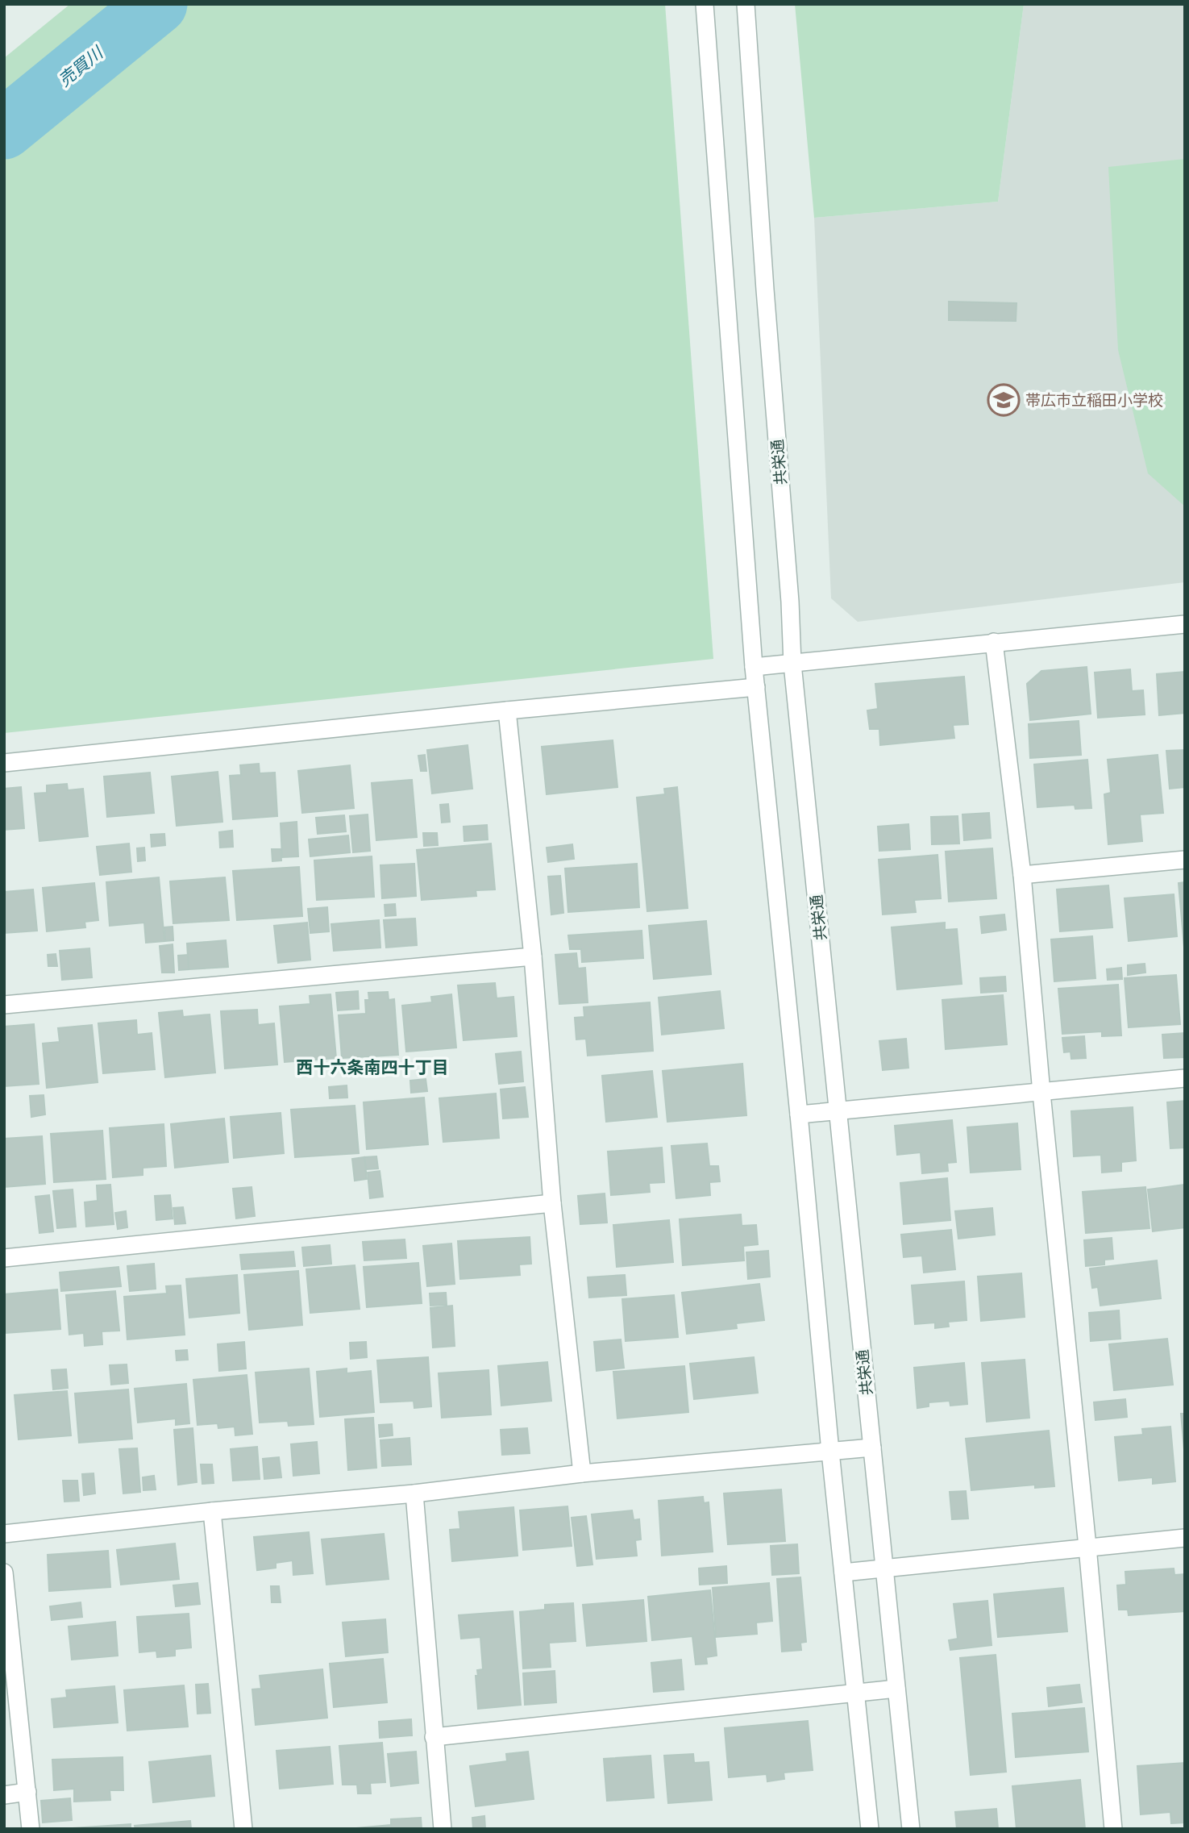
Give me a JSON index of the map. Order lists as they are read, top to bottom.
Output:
{
  "streets": {
    "street": ["共栄通"]
  },
  "districts": ["西十六条南四十丁目"],
  "water": ["売買川"],
  "places": {
    "school or university": ["帯広市立稲田小学校"]
  }
}
